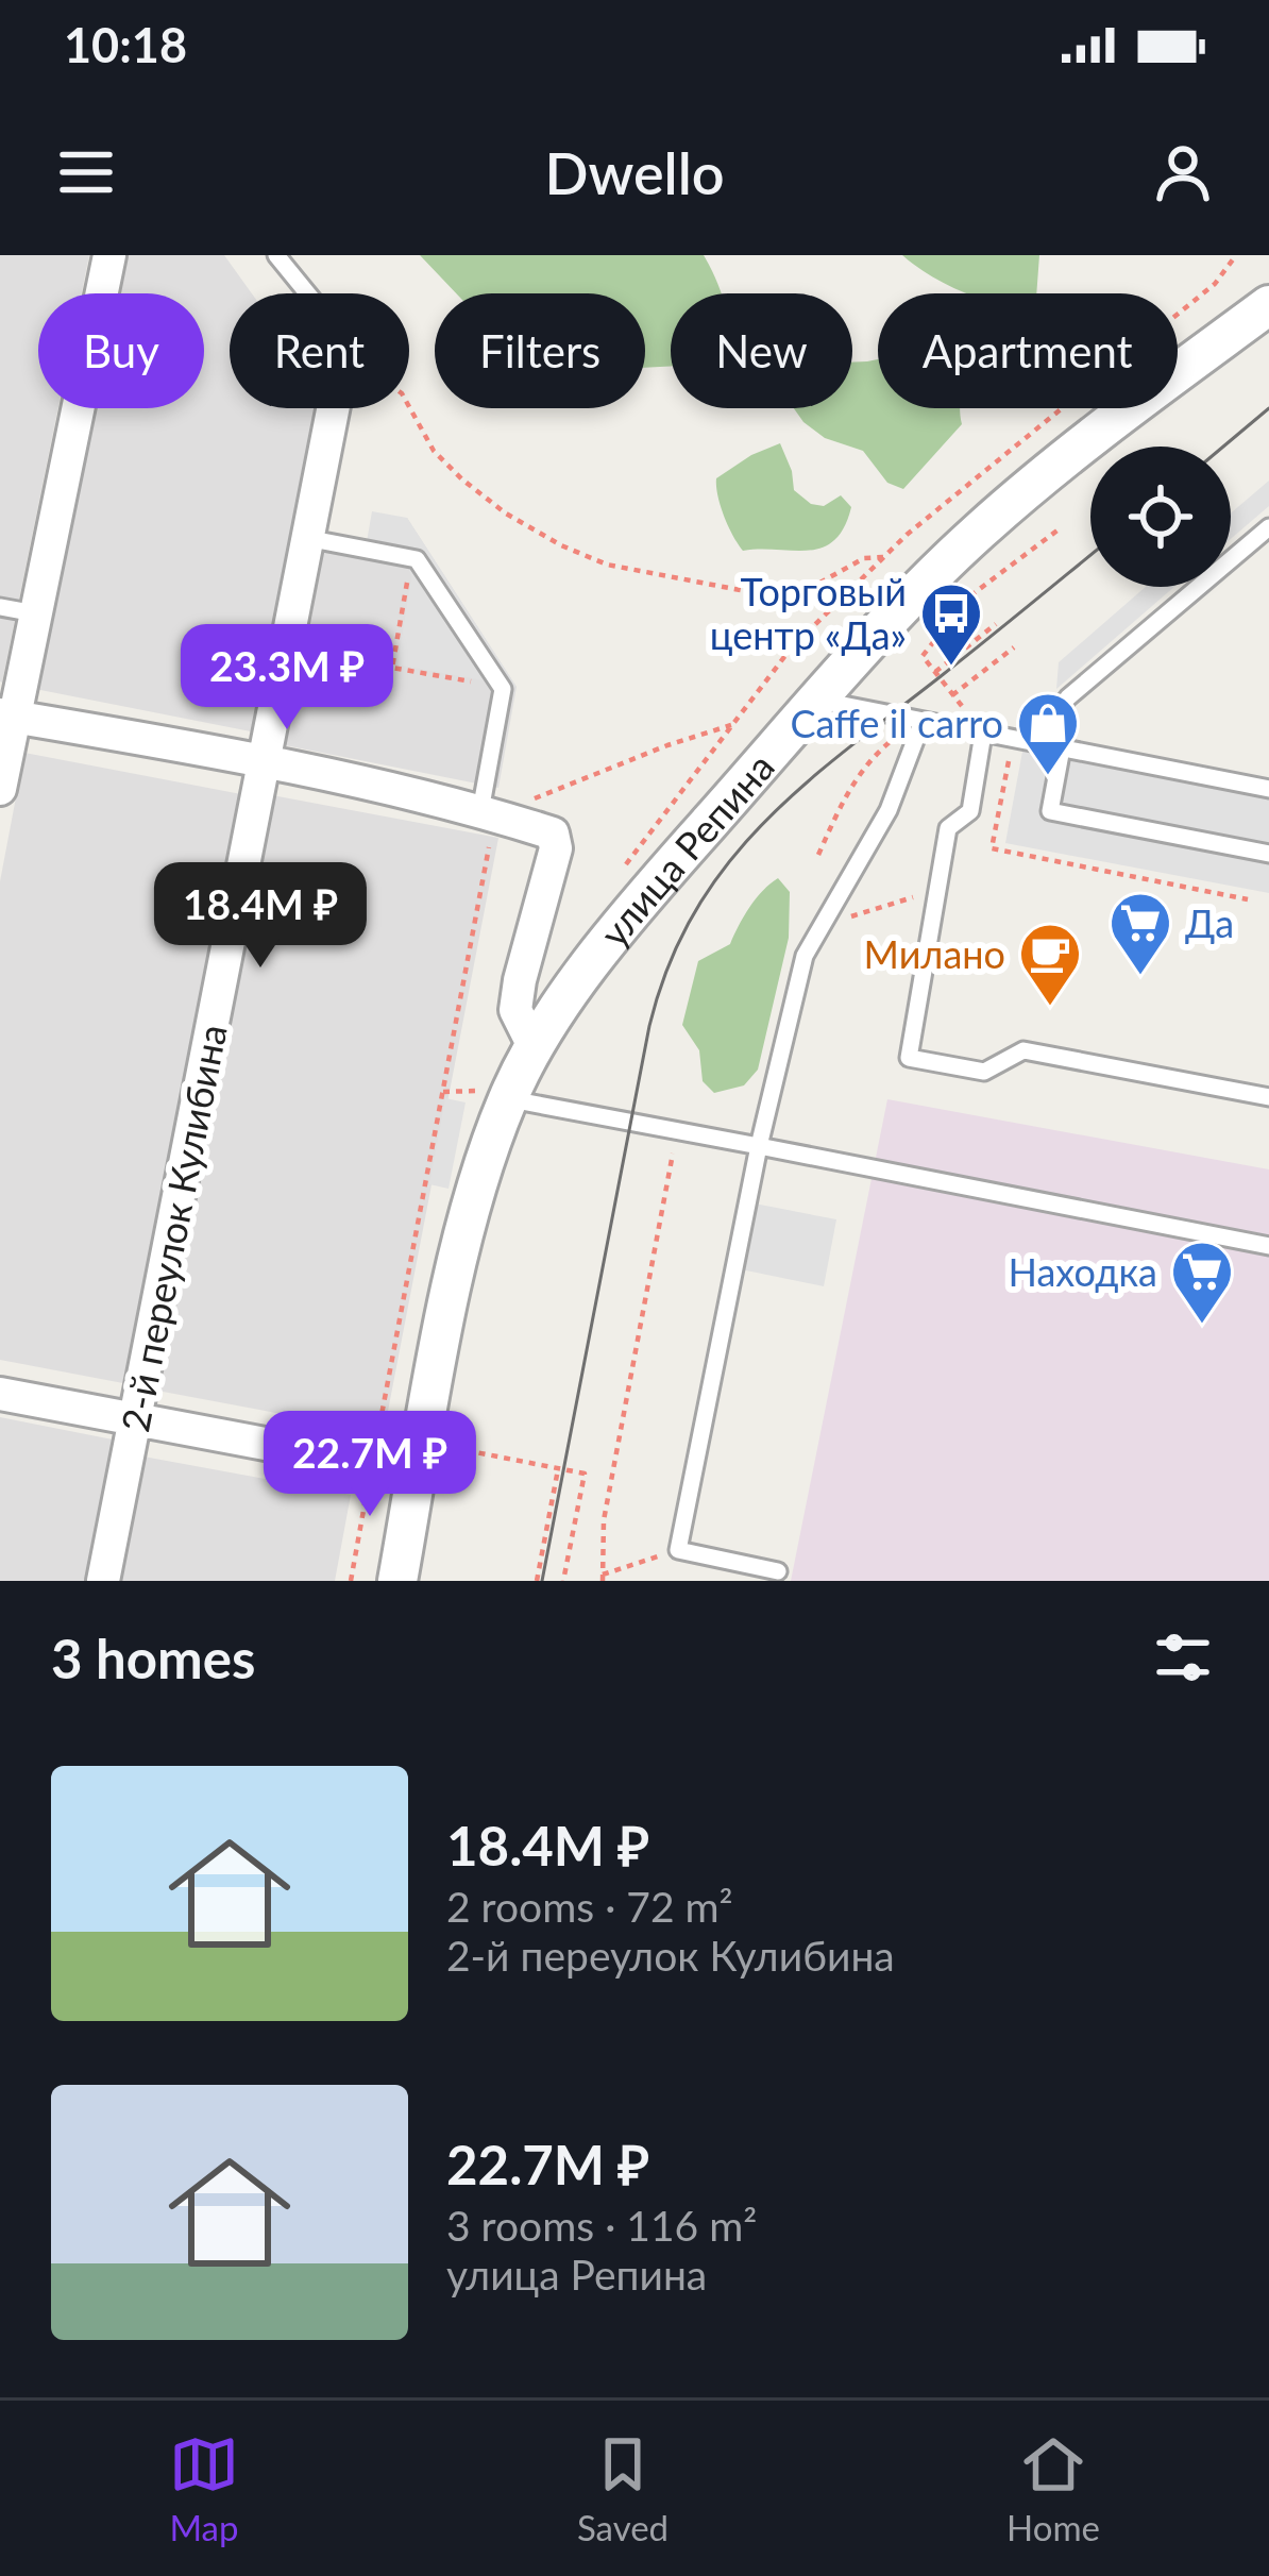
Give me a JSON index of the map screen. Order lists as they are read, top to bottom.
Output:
{
  "streets": {
    "street": ["улица Репина", "2-й переулок Кулибина"]
  },
  "places": {
    "bus stop": ["Торговый центр «Да»"],
    "shop": ["Caffe il carro"],
    "supermarket": ["Да", "Находка"],
    "cafe": ["Милано"]
  },
  "page": {
    "status": "10:18",
    "header": "Dwello",
    "chip": [
      "Buy",
      "Rent",
      "Filters",
      "New",
      "Apartment"
    ],
    "price": ["23.3M ₽", "18.4M ₽", "22.7M ₽"],
    "heading": "3 homes",
    "list": [
      {
        "name": "18.4M ₽",
        "note": "2 rooms · 72 m² · 2-й переулок Кулибина"
      },
      {
        "name": "22.7M ₽",
        "note": "3 rooms · 116 m² · улица Репина"
      }
    ],
    "tabs": ["Map", "Saved", "Home"]
  }
}
